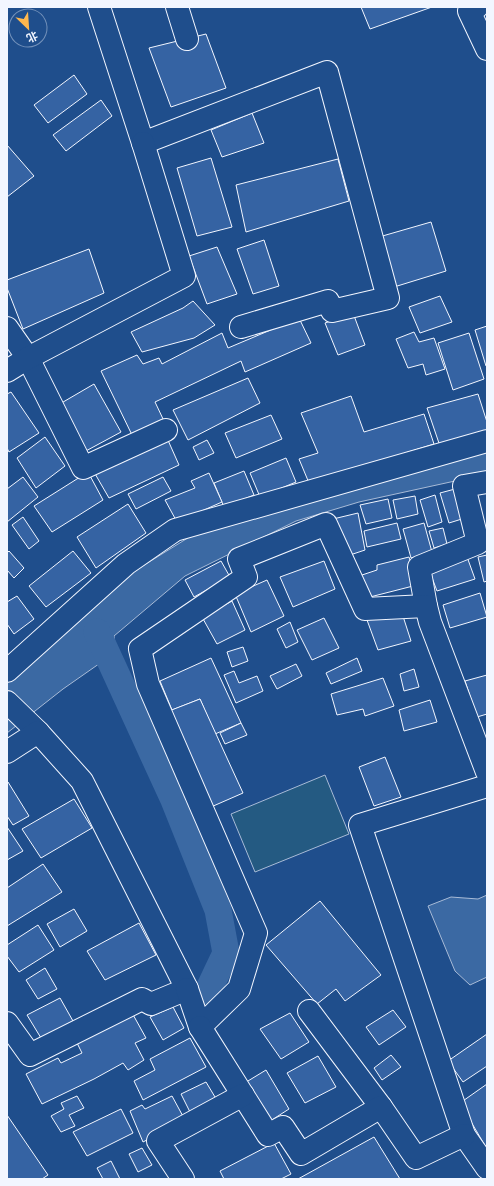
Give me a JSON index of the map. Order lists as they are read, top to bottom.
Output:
{
  "north": "bottom right"
}
